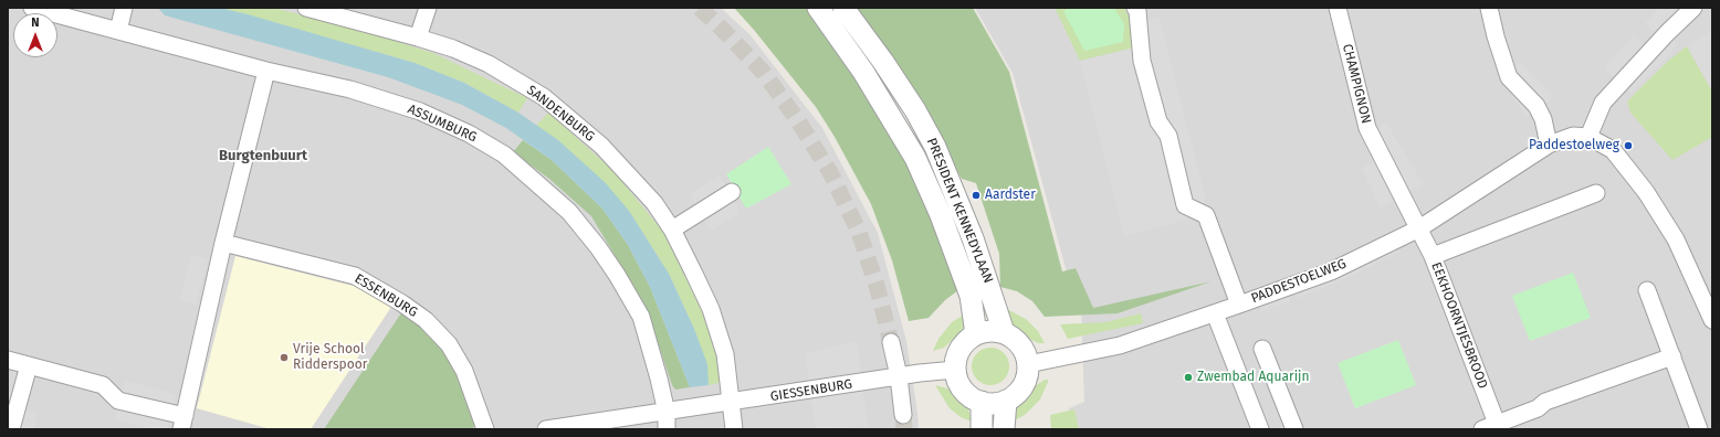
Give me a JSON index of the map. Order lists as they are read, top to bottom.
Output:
{
  "streets": {
    "street": [
      "CHAMPIGNON",
      "SANDENBURG",
      "ASSUMBURG",
      "PRESIDENT KENNEDYLAAN",
      "PADDESTOELWEG",
      "ESSENBURG",
      "EEKHOORNTJESBROOD",
      "GIESSENBURG"
    ]
  },
  "crossings": [
    ["CHAMPIGNON", "PADDESTOELWEG"],
    ["CHAMPIGNON", "EEKHOORNTJESBROOD"],
    ["SANDENBURG", "GIESSENBURG"],
    ["ASSUMBURG", "GIESSENBURG"],
    ["PRESIDENT KENNEDYLAAN", "PADDESTOELWEG"],
    ["PRESIDENT KENNEDYLAAN", "GIESSENBURG"],
    ["PADDESTOELWEG", "EEKHOORNTJESBROOD"],
    ["PADDESTOELWEG", "GIESSENBURG"]
  ],
  "districts": ["Burgtenbuurt"],
  "places": [
    "Paddestoelweg",
    "Aardster",
    "Vrije School Ridderspoor",
    "Zwembad Aquarijn"
  ],
  "north": "top"
}
